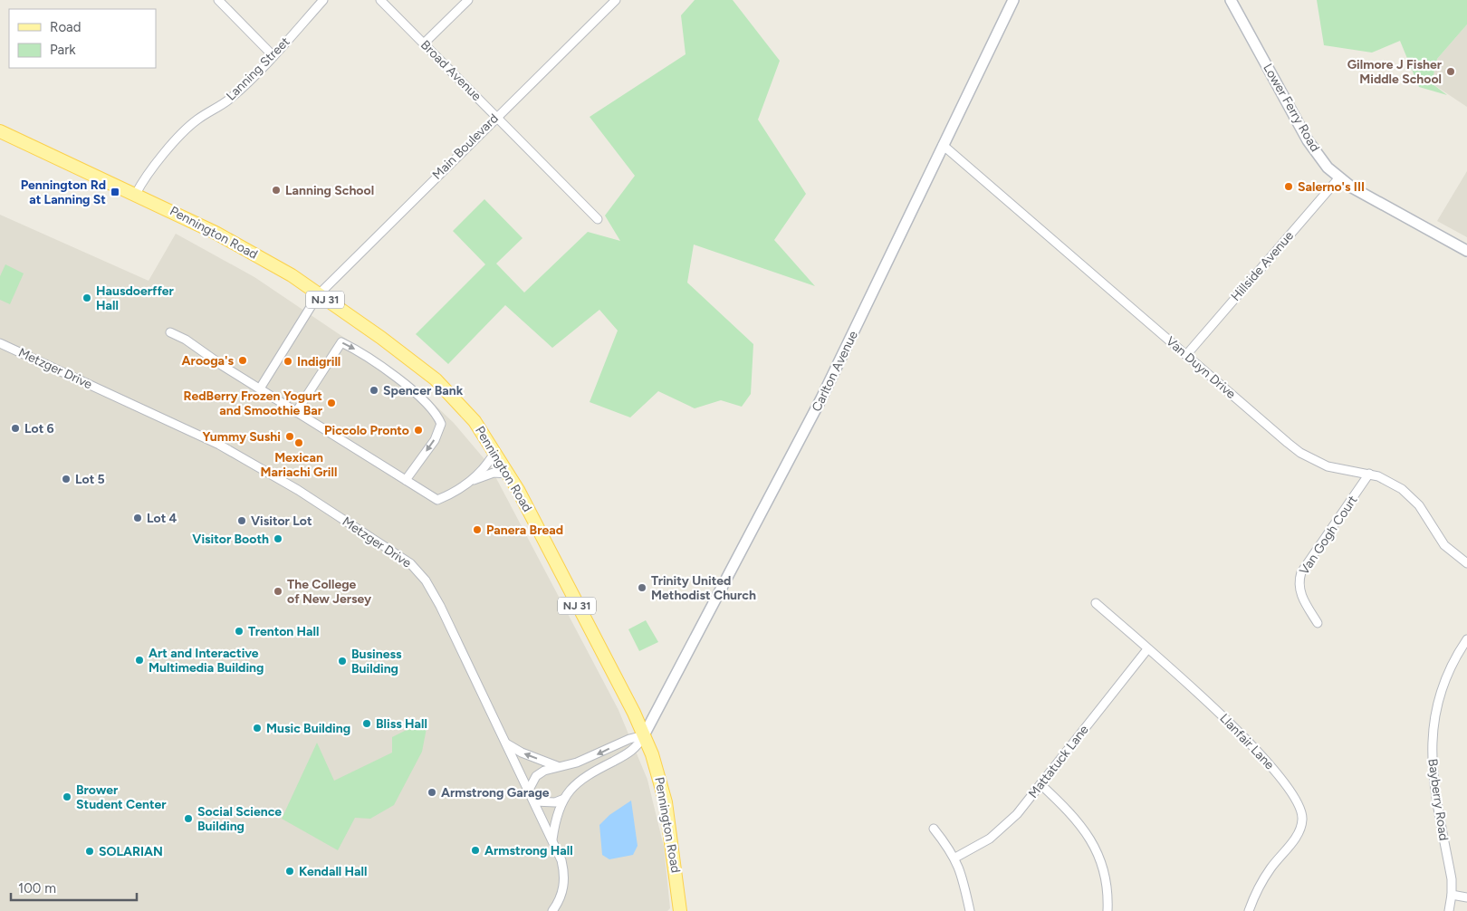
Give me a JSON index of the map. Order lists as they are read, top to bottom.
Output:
{
  "streets": {
    "main road": ["Pennington Road", "NJ 31"],
    "street": [
      "Lanning Street",
      "Broad Avenue",
      "Lower Ferry Road",
      "Main Boulevard",
      "Hillside Avenue",
      "Van Duyn Drive",
      "Metzger Drive",
      "Carlton Avenue",
      "Van Gogh Court",
      "Llanfair Lane",
      "Mattatuck Lane",
      "Bayberry Road"
    ]
  },
  "crossings": [
    ["Lanning Street", "Pennington Road"],
    ["Broad Avenue", "Main Boulevard"],
    ["Lower Ferry Road", "Hillside Avenue"],
    ["Main Boulevard", "Pennington Road"],
    ["Pennington Road", "Carlton Avenue"],
    ["Hillside Avenue", "Van Duyn Drive"],
    ["Van Duyn Drive", "Carlton Avenue"],
    ["Van Duyn Drive", "Van Gogh Court"],
    ["Llanfair Lane", "Mattatuck Lane"]
  ],
  "places": {
    "other": [
      "Gilmore J Fisher Middle School",
      "Salerno's III",
      "Lanning School",
      "Hausdoerffer Hall",
      "Arooga's",
      "Indigrill",
      "Spencer Bank",
      "RedBerry Frozen Yogurt and Smoothie Bar",
      "Lot 6",
      "Piccolo Pronto",
      "Yummy Sushi",
      "Mexican Mariachi Grill",
      "Lot 5",
      "Lot 4",
      "Visitor Lot",
      "Panera Bread",
      "Visitor Booth",
      "Trinity United Methodist Church",
      "The College of New Jersey",
      "Trenton Hall",
      "Art and Interactive Multimedia Building",
      "Business Building",
      "Bliss Hall",
      "Music Building",
      "Armstrong Garage",
      "Brower Student Center",
      "Social Science Building",
      "Armstrong Hall",
      "SOLARIAN",
      "Kendall Hall"
    ],
    "transit": ["Pennington Rd at Lanning St"]
  },
  "legend": ["Road", "Park"],
  "scale_bar": "100 m"
}
